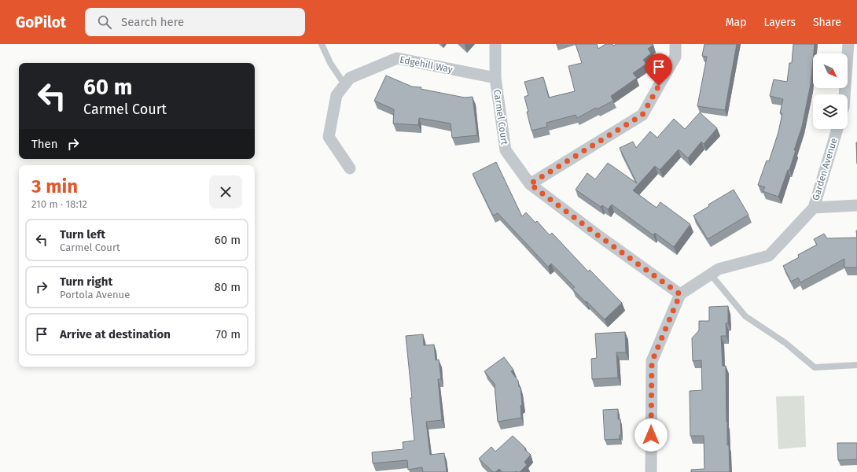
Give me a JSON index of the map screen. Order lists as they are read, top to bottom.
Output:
{
  "streets": {
    "street": ["Edgehill Way", "Carmel Court", "Garden Avenue"]
  },
  "crossings": [
    ["Edgehill Way", "Carmel Court"],
    ["Carmel Court", "Garden Avenue"]
  ],
  "north": "bottom right",
  "page": {
    "header": "GoPilot",
    "search": "Search here",
    "nav": ["Map", "Layers", "Share"],
    "turn": ["60 m", "Carmel Court"],
    "then": "Then",
    "heading": ["3 min", "210 m · 18:12"],
    "list": [
      {
        "name": "Turn left",
        "note": "Carmel Court",
        "value": "60 m"
      },
      {
        "name": "Turn right",
        "note": "Portola Avenue",
        "value": "80 m"
      },
      {
        "name": "Arrive at destination",
        "value": "70 m"
      }
    ]
  }
}
